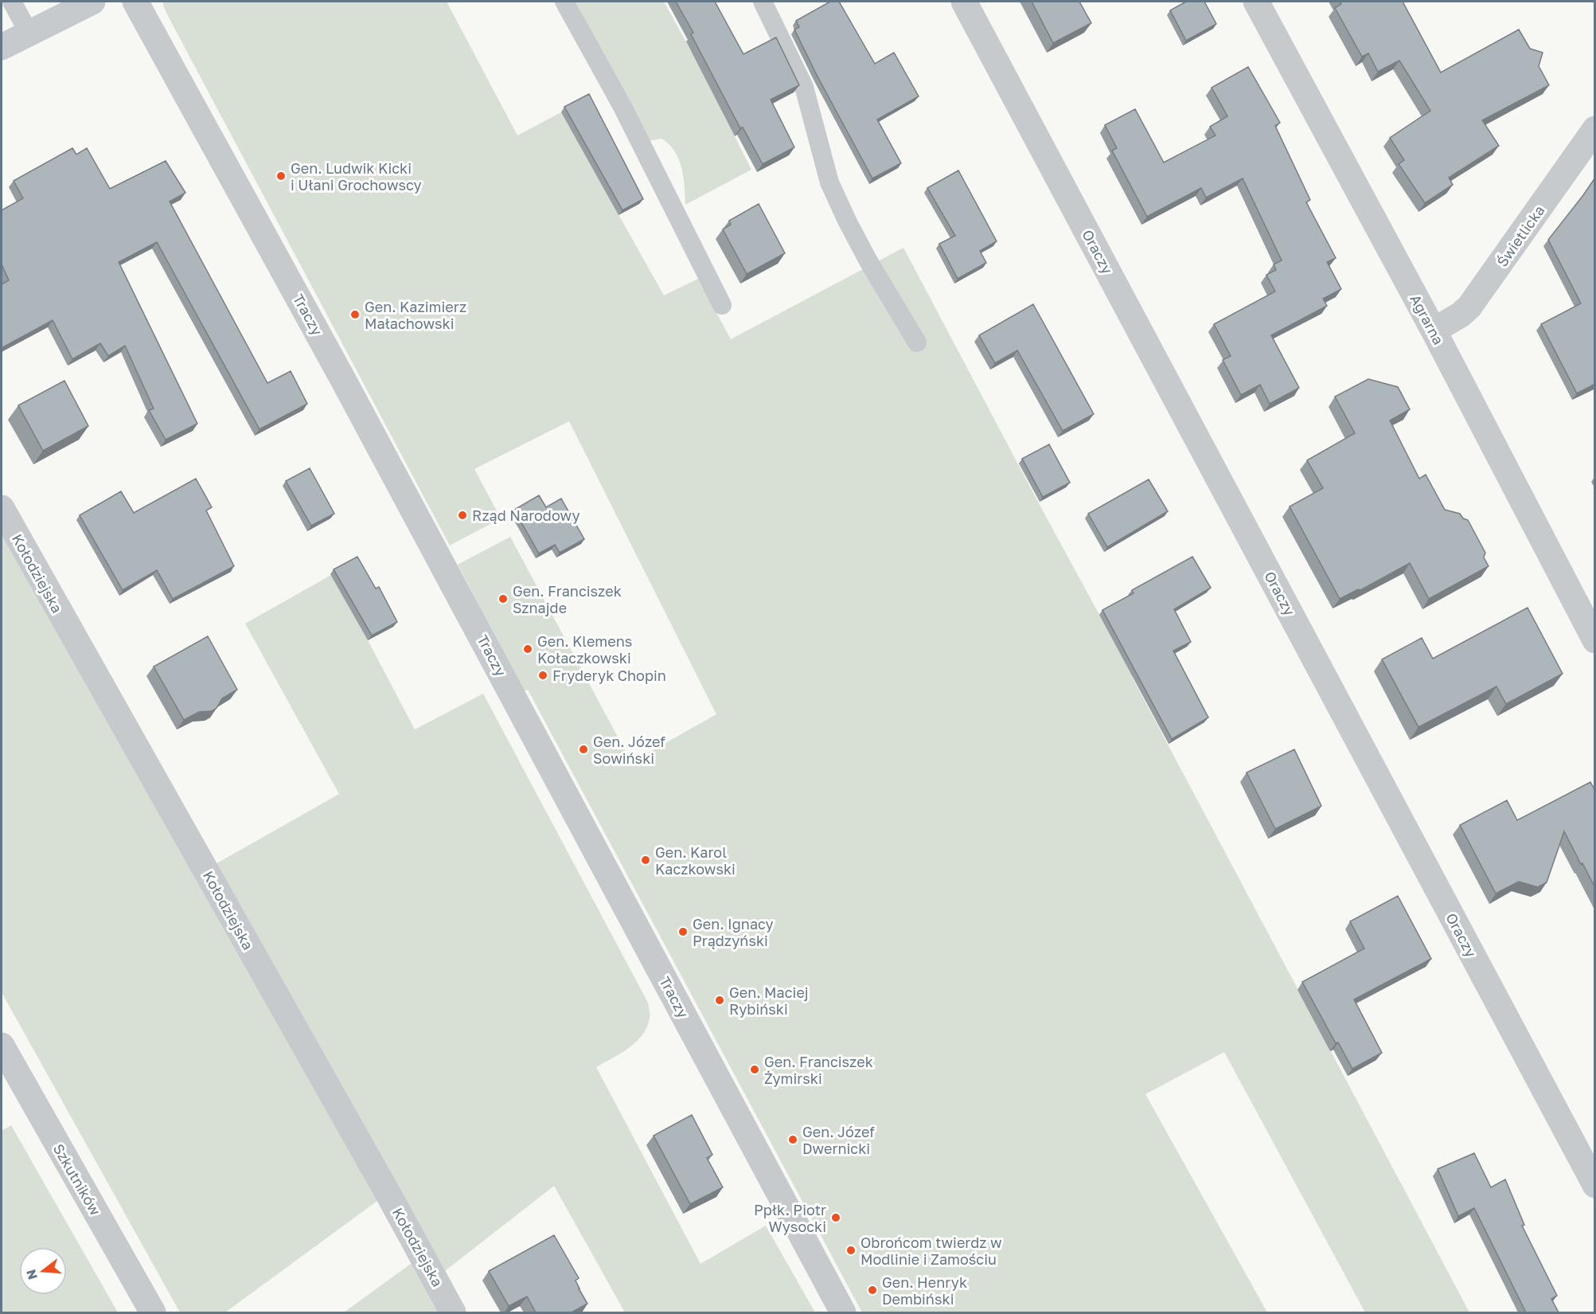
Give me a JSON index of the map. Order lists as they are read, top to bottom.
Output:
{
  "streets": {
    "street": [
      "Świetlicka",
      "Oraczy",
      "Traczy",
      "Agrarna",
      "Kołodziejska",
      "Szkutników"
    ]
  },
  "crossings": [
    ["Świetlicka", "Agrarna"]
  ],
  "places": [
    "Gen. Ludwik Kicki i Ułani Grochowscy",
    "Gen. Kazimierz Małachowski",
    "Rząd Narodowy",
    "Gen. Franciszek Sznajde",
    "Gen. Klemens Kołaczkowski",
    "Fryderyk Chopin",
    "Gen. Józef Sowiński",
    "Gen. Karol Kaczkowski",
    "Gen. Ignacy Prądzyński",
    "Gen. Maciej Rybiński",
    "Gen. Franciszek Żymirski",
    "Gen. Józef Dwernicki",
    "Ppłk. Piotr Wysocki",
    "Obrońcom twierdz w Modlinie i Zamościu",
    "Gen. Henryk Dembiński"
  ],
  "north": "left"
}
